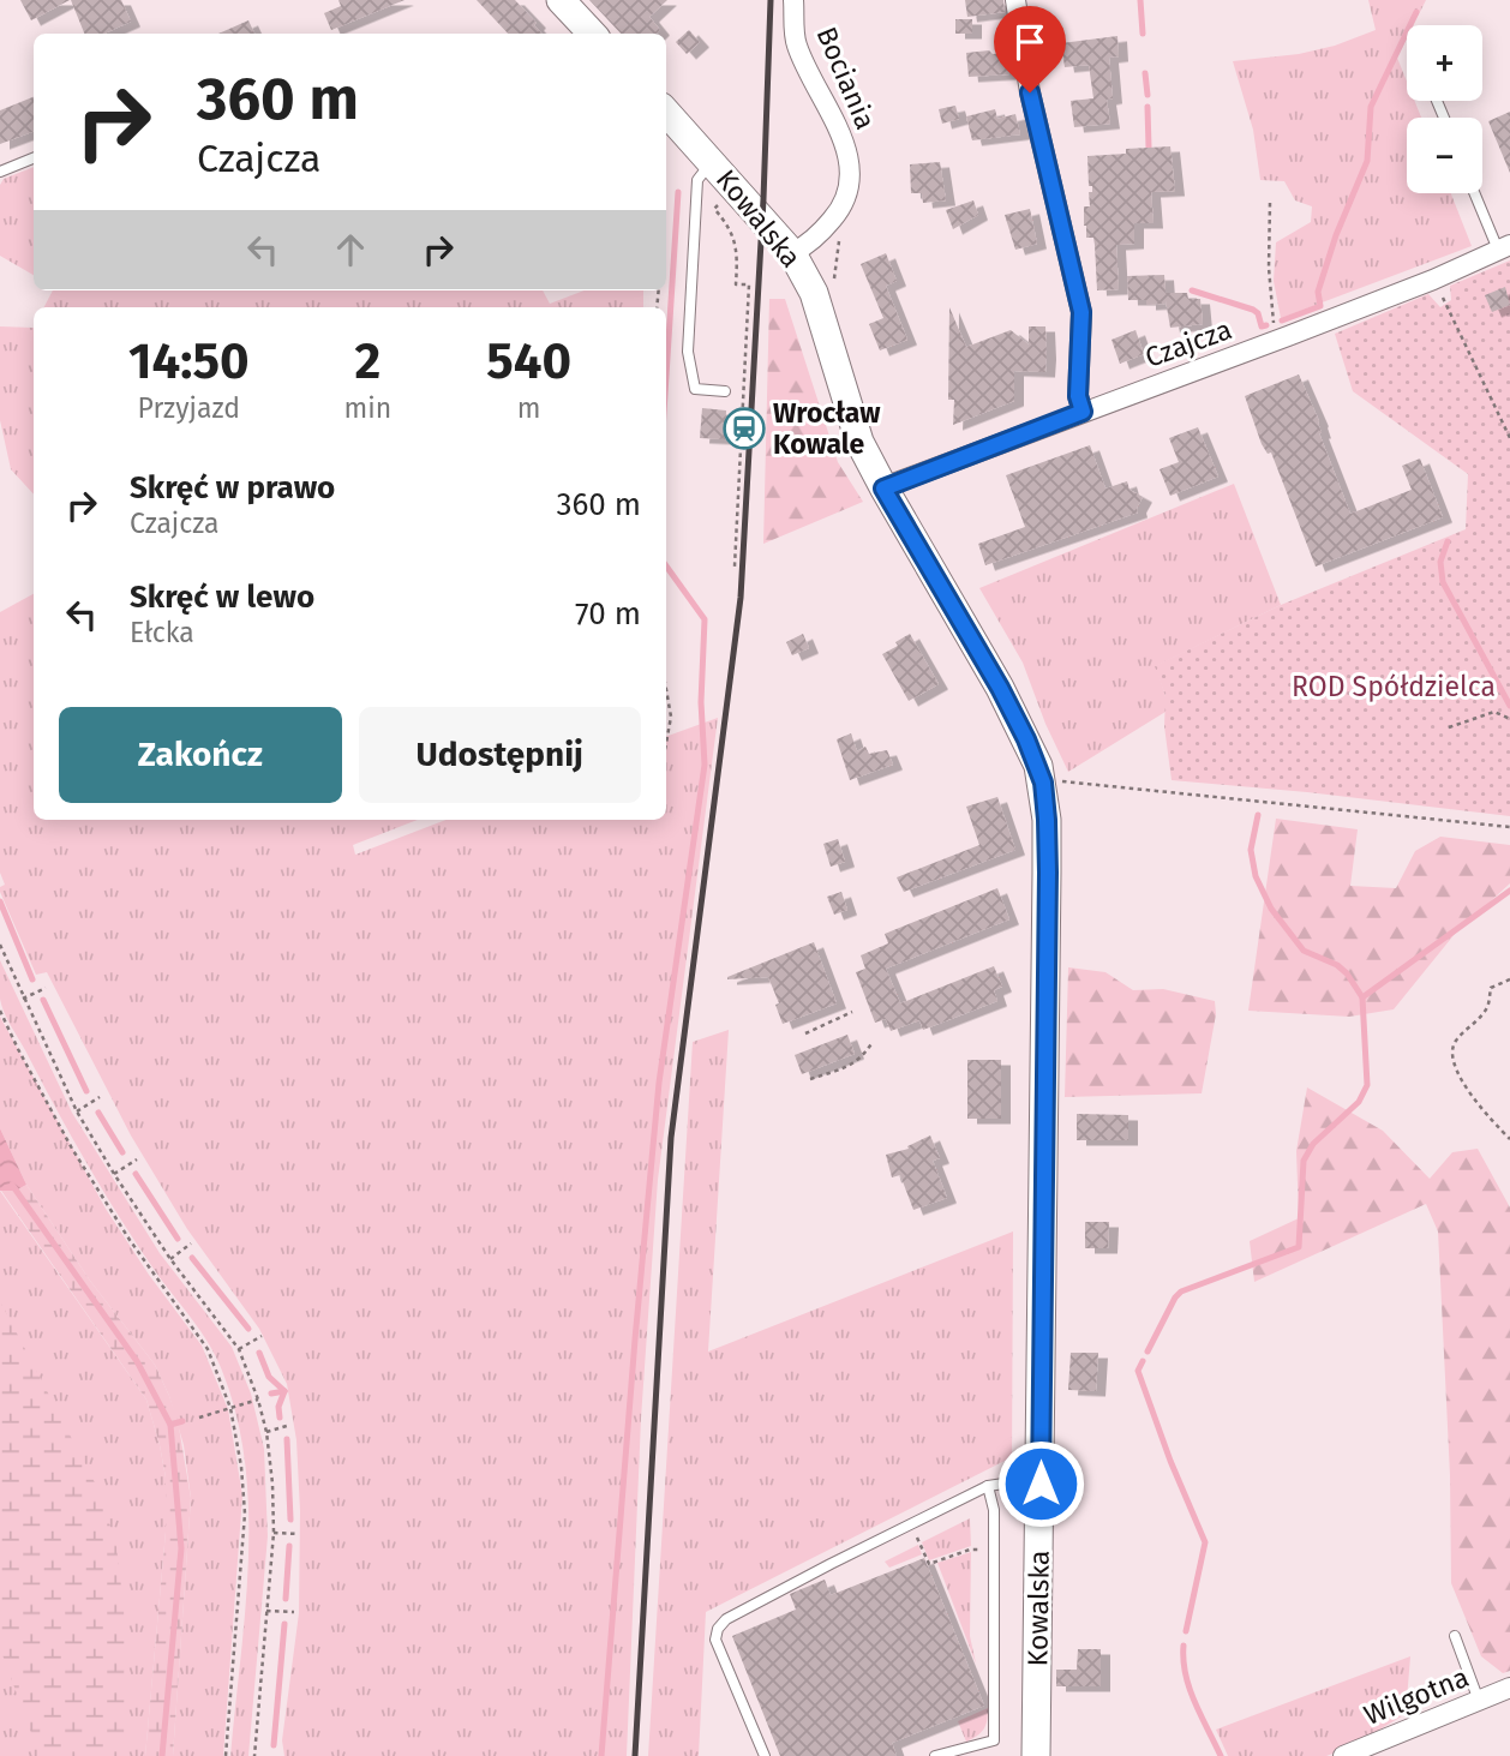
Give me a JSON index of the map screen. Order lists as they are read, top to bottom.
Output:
{
  "streets": {
    "street": [
      "Bociania",
      "Kowalska",
      "Czajcza",
      "Wilgotna"
    ]
  },
  "crossings": [
    ["Bociania", "Kowalska"],
    ["Kowalska", "Czajcza"]
  ],
  "parks": ["ROD Spółdzielca"],
  "places": {
    "station": ["Wrocław Kowale"]
  },
  "page": {
    "map_buttons": ["+", "−"],
    "turn": ["360 m", "Czajcza"],
    "eta": [
      "14:50",
      "Przyjazd",
      "2",
      "min",
      "540",
      "m"
    ],
    "list": [
      {
        "name": "Skręć w prawo",
        "note": "Czajcza",
        "value": "360 m"
      },
      {
        "name": "Skręć w lewo",
        "note": "Ełcka",
        "value": "70 m"
      }
    ],
    "buttons": ["Zakończ", "Udostępnij"]
  }
}
